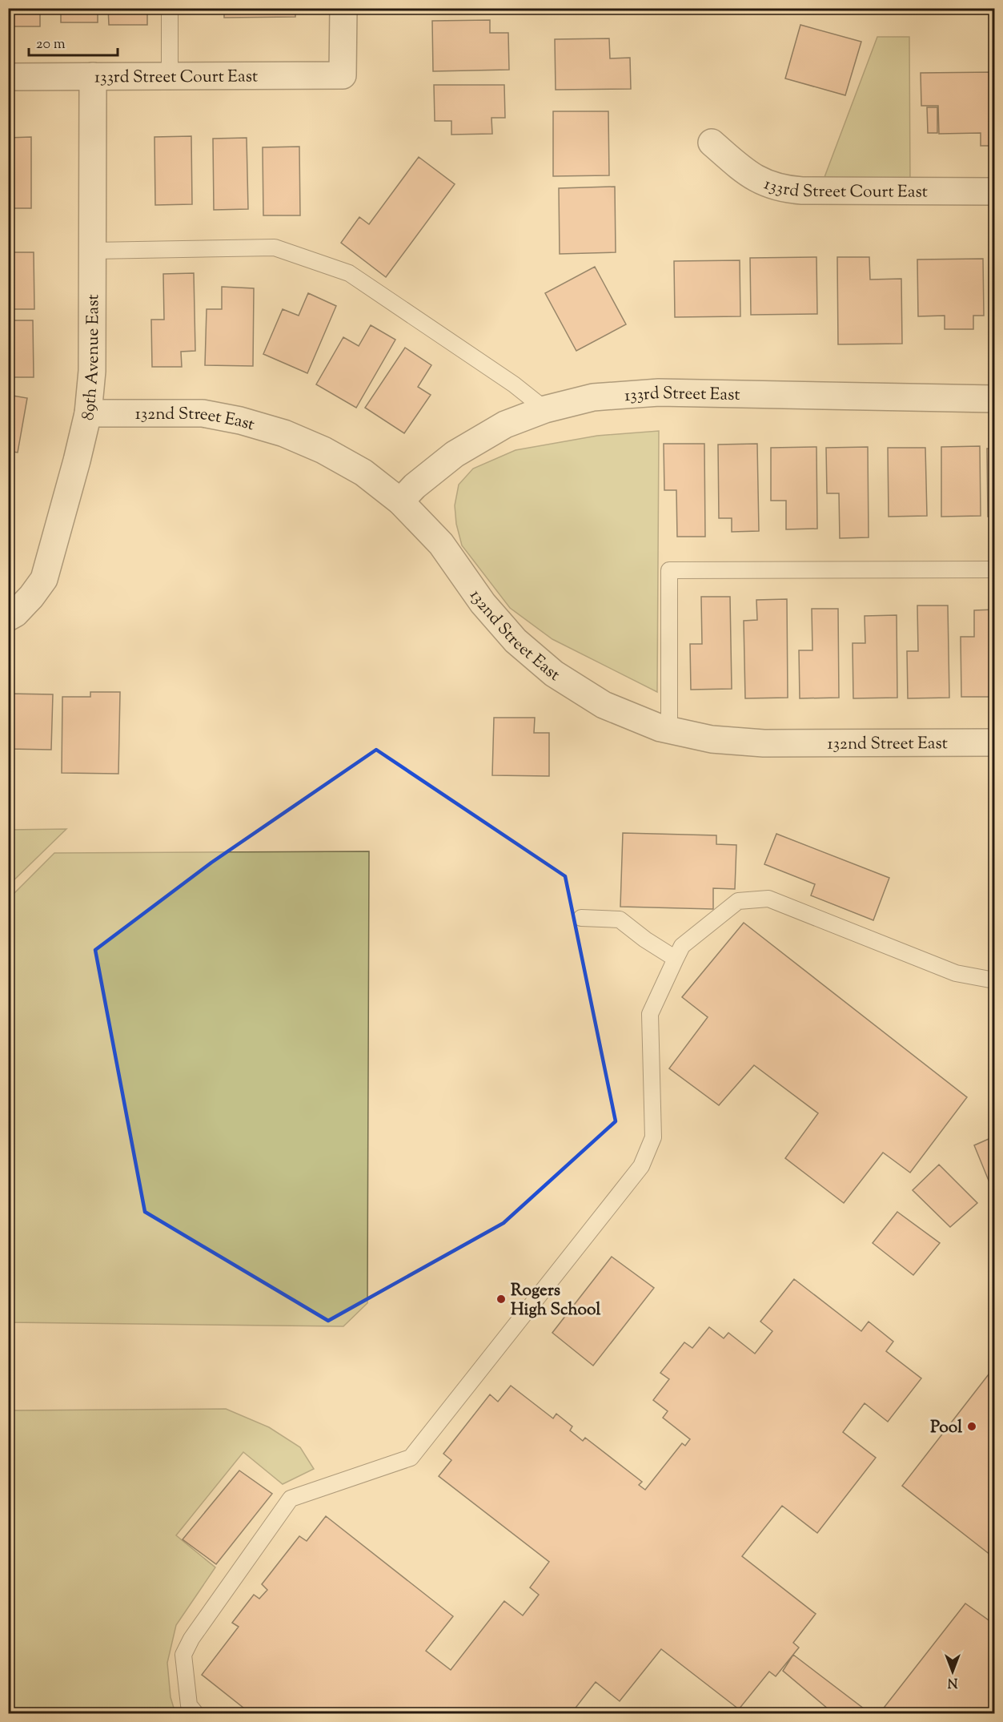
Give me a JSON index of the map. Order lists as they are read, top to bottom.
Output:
{
  "streets": {
    "street": [
      "133rd Street Court East",
      "89th Avenue East",
      "133rd Street East",
      "132nd Street East"
    ]
  },
  "crossings": [
    ["133rd Street Court East", "89th Avenue East"],
    ["89th Avenue East", "132nd Street East"],
    ["133rd Street East", "132nd Street East"]
  ],
  "places": ["Rogers High School", "Pool"],
  "scale_bar": "20 m",
  "north": "bottom"
}
